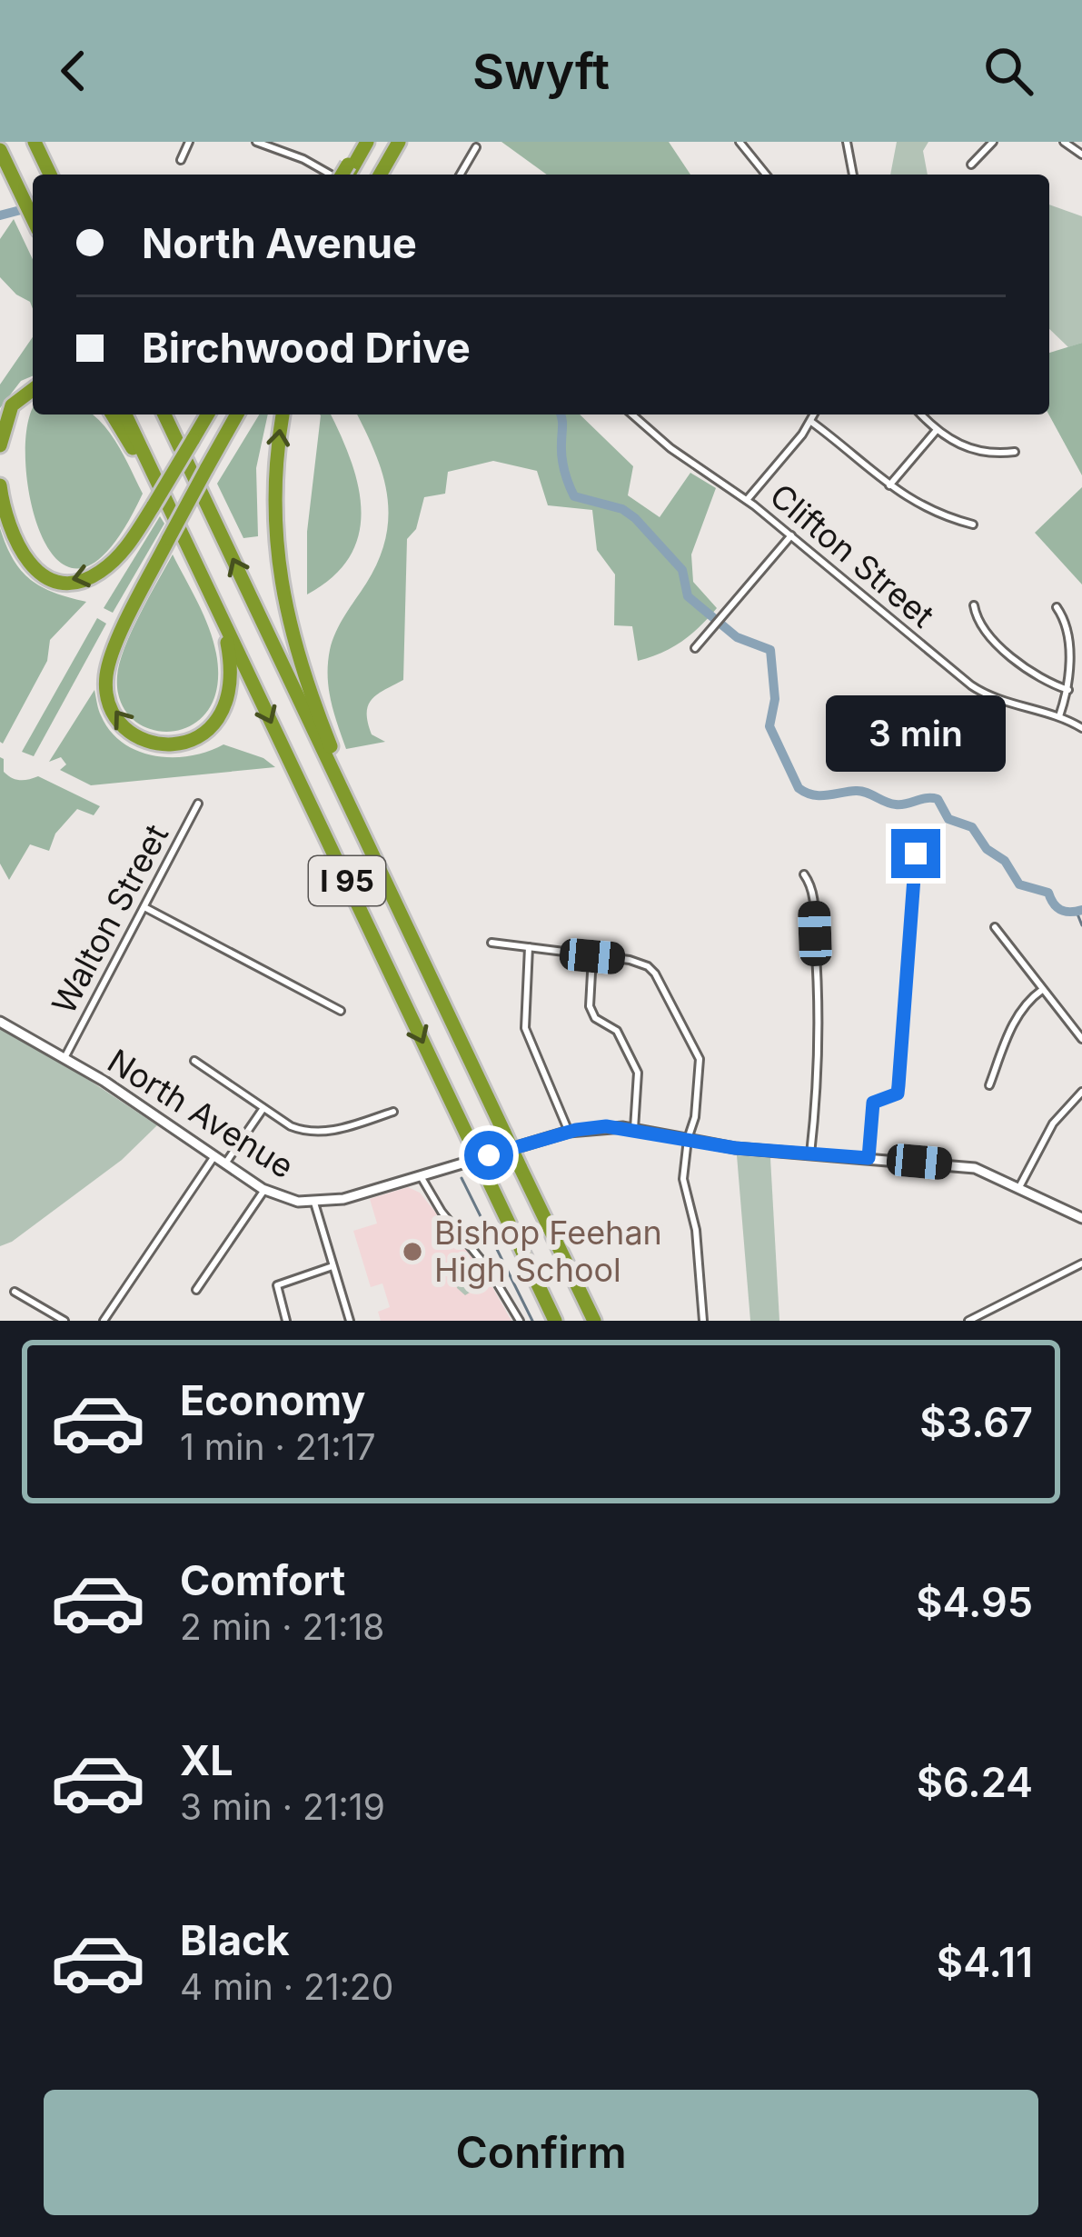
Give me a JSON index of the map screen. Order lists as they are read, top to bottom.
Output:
{
  "streets": {
    "highway": ["I 95"],
    "main road": ["North Avenue"],
    "street": ["Clifton Street", "Walton Street"]
  },
  "crossings": [
    ["Walton Street", "North Avenue"]
  ],
  "places": ["Bishop Feehan High School"],
  "page": {
    "header": "Swyft",
    "banner": ["North Avenue", "Birchwood Drive"],
    "bubble": "3 min",
    "list": [
      {
        "name": "Economy",
        "note": "1 min · 21:17",
        "value": "$3.67"
      },
      {
        "name": "Comfort",
        "note": "2 min · 21:18",
        "value": "$4.95"
      },
      {
        "name": "XL",
        "note": "3 min · 21:19",
        "value": "$6.24"
      },
      {
        "name": "Black",
        "note": "4 min · 21:20",
        "value": "$4.11"
      }
    ],
    "buttons": "Confirm"
  }
}
